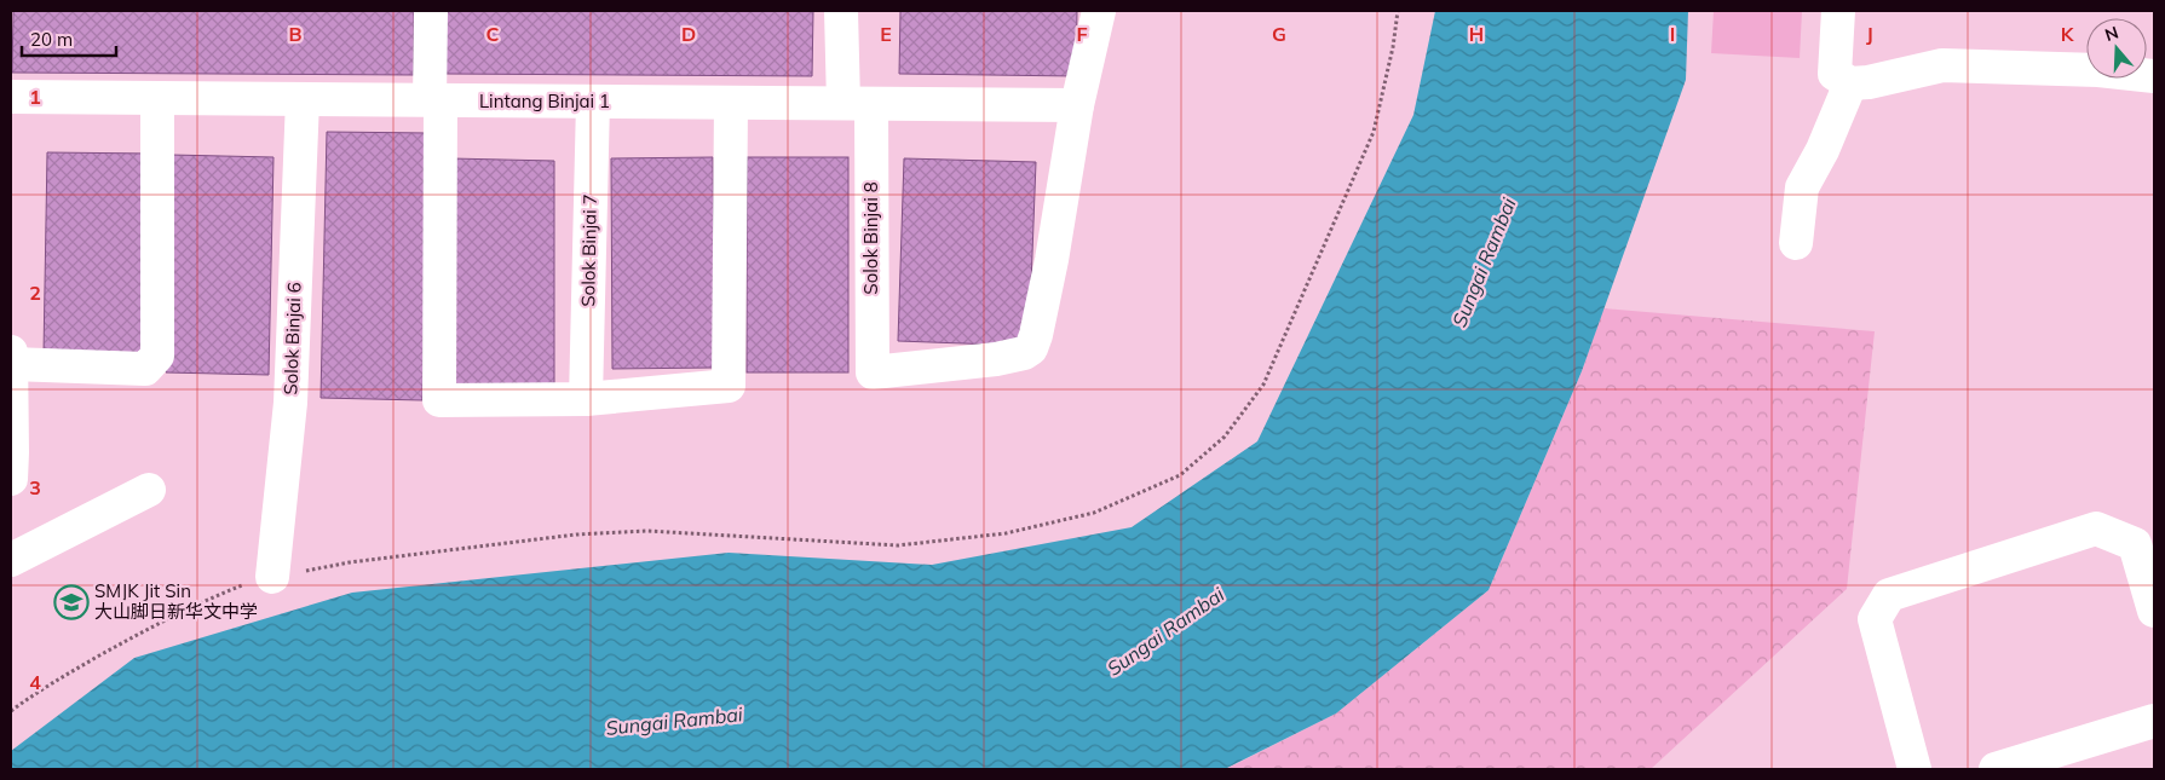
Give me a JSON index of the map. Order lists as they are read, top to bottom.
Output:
{
  "streets": {
    "street": [
      "Lintang Binjai 1",
      "Solok Binjai 8",
      "Solok Binjai 7",
      "Solok Binjai 6"
    ]
  },
  "crossings": [
    ["Lintang Binjai 1", "Solok Binjai 8"],
    ["Lintang Binjai 1", "Solok Binjai 7"],
    ["Lintang Binjai 1", "Solok Binjai 6"]
  ],
  "water": ["Sungai Rambai"],
  "places": {
    "school or university": ["SMJK Jit Sin 大山脚日新华文中学"]
  },
  "scale_bar": "20 m",
  "north": "top",
  "grid": {
    "columns": [
      "B",
      "C",
      "D",
      "E",
      "F",
      "G",
      "H",
      "I",
      "J",
      "K"
    ],
    "rows": [
      "1",
      "2",
      "3",
      "4"
    ]
  }
}
